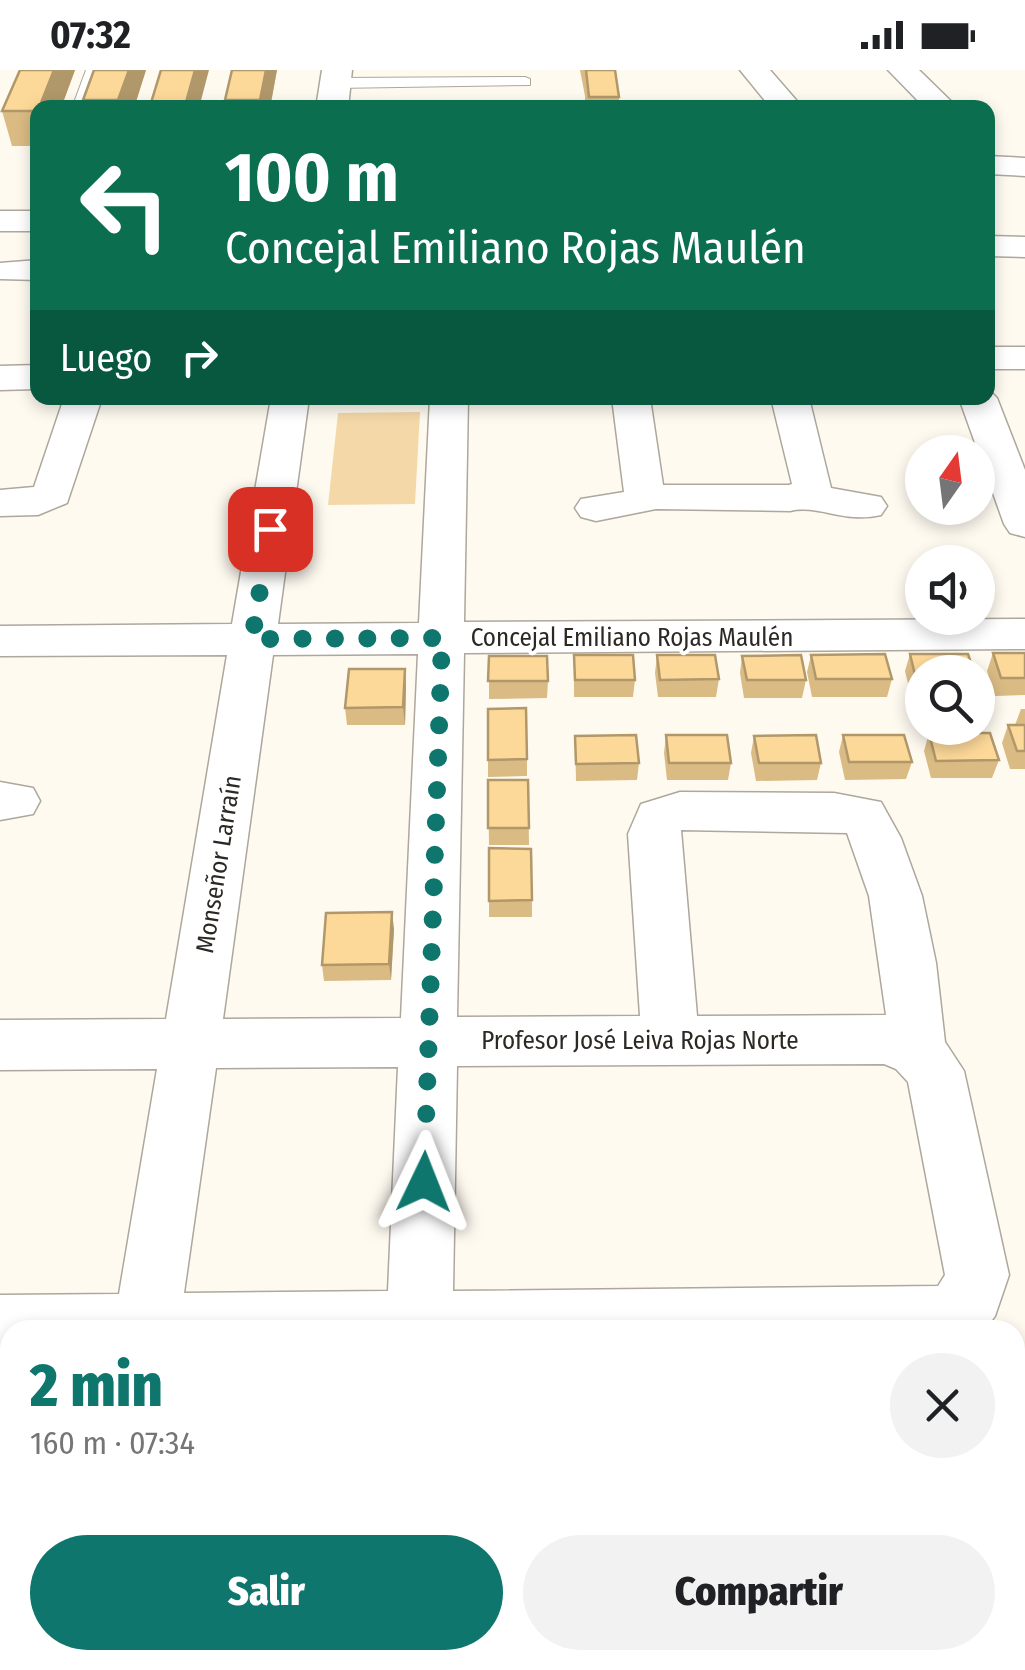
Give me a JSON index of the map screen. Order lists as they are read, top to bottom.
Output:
{
  "streets": {
    "street": ["Concejal Emiliano Rojas Maulén", "Monseñor Larraín", "Profesor José Leiva Rojas Norte"]
  },
  "crossings": [
    ["Concejal Emiliano Rojas Maulén", "Monseñor Larraín"],
    ["Monseñor Larraín", "Profesor José Leiva Rojas Norte"]
  ],
  "north": "top",
  "page": {
    "status": "07:32",
    "turn": ["100 m", "Concejal Emiliano Rojas Maulén"],
    "then": "Luego",
    "heading": ["2 min", "160 m · 07:34"],
    "buttons": ["Salir", "Compartir"]
  }
}
